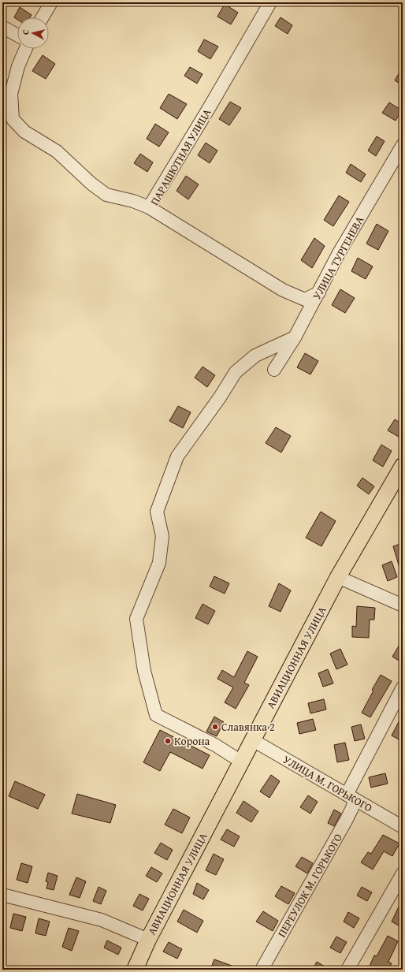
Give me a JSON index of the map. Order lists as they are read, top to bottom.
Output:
{
  "streets": {
    "main road": ["АВИАЦИОННАЯ УЛИЦА"],
    "street": [
      "ПАРАШЮТНАЯ УЛИЦА",
      "УЛИЦА ТУРГЕНЕВА",
      "УЛИЦА М. ГОРЬКОГО",
      "ПЕРЕУЛОК М. ГОРЬКОГО"
    ]
  },
  "crossings": [
    ["ПАРАШЮТНАЯ УЛИЦА", "УЛИЦА ТУРГЕНЕВА"],
    ["АВИАЦИОННАЯ УЛИЦА", "УЛИЦА М. ГОРЬКОГО"],
    ["УЛИЦА М. ГОРЬКОГО", "ПЕРЕУЛОК М. ГОРЬКОГО"]
  ],
  "places": ["Славянка 2", "Корона"],
  "north": "left"
}
